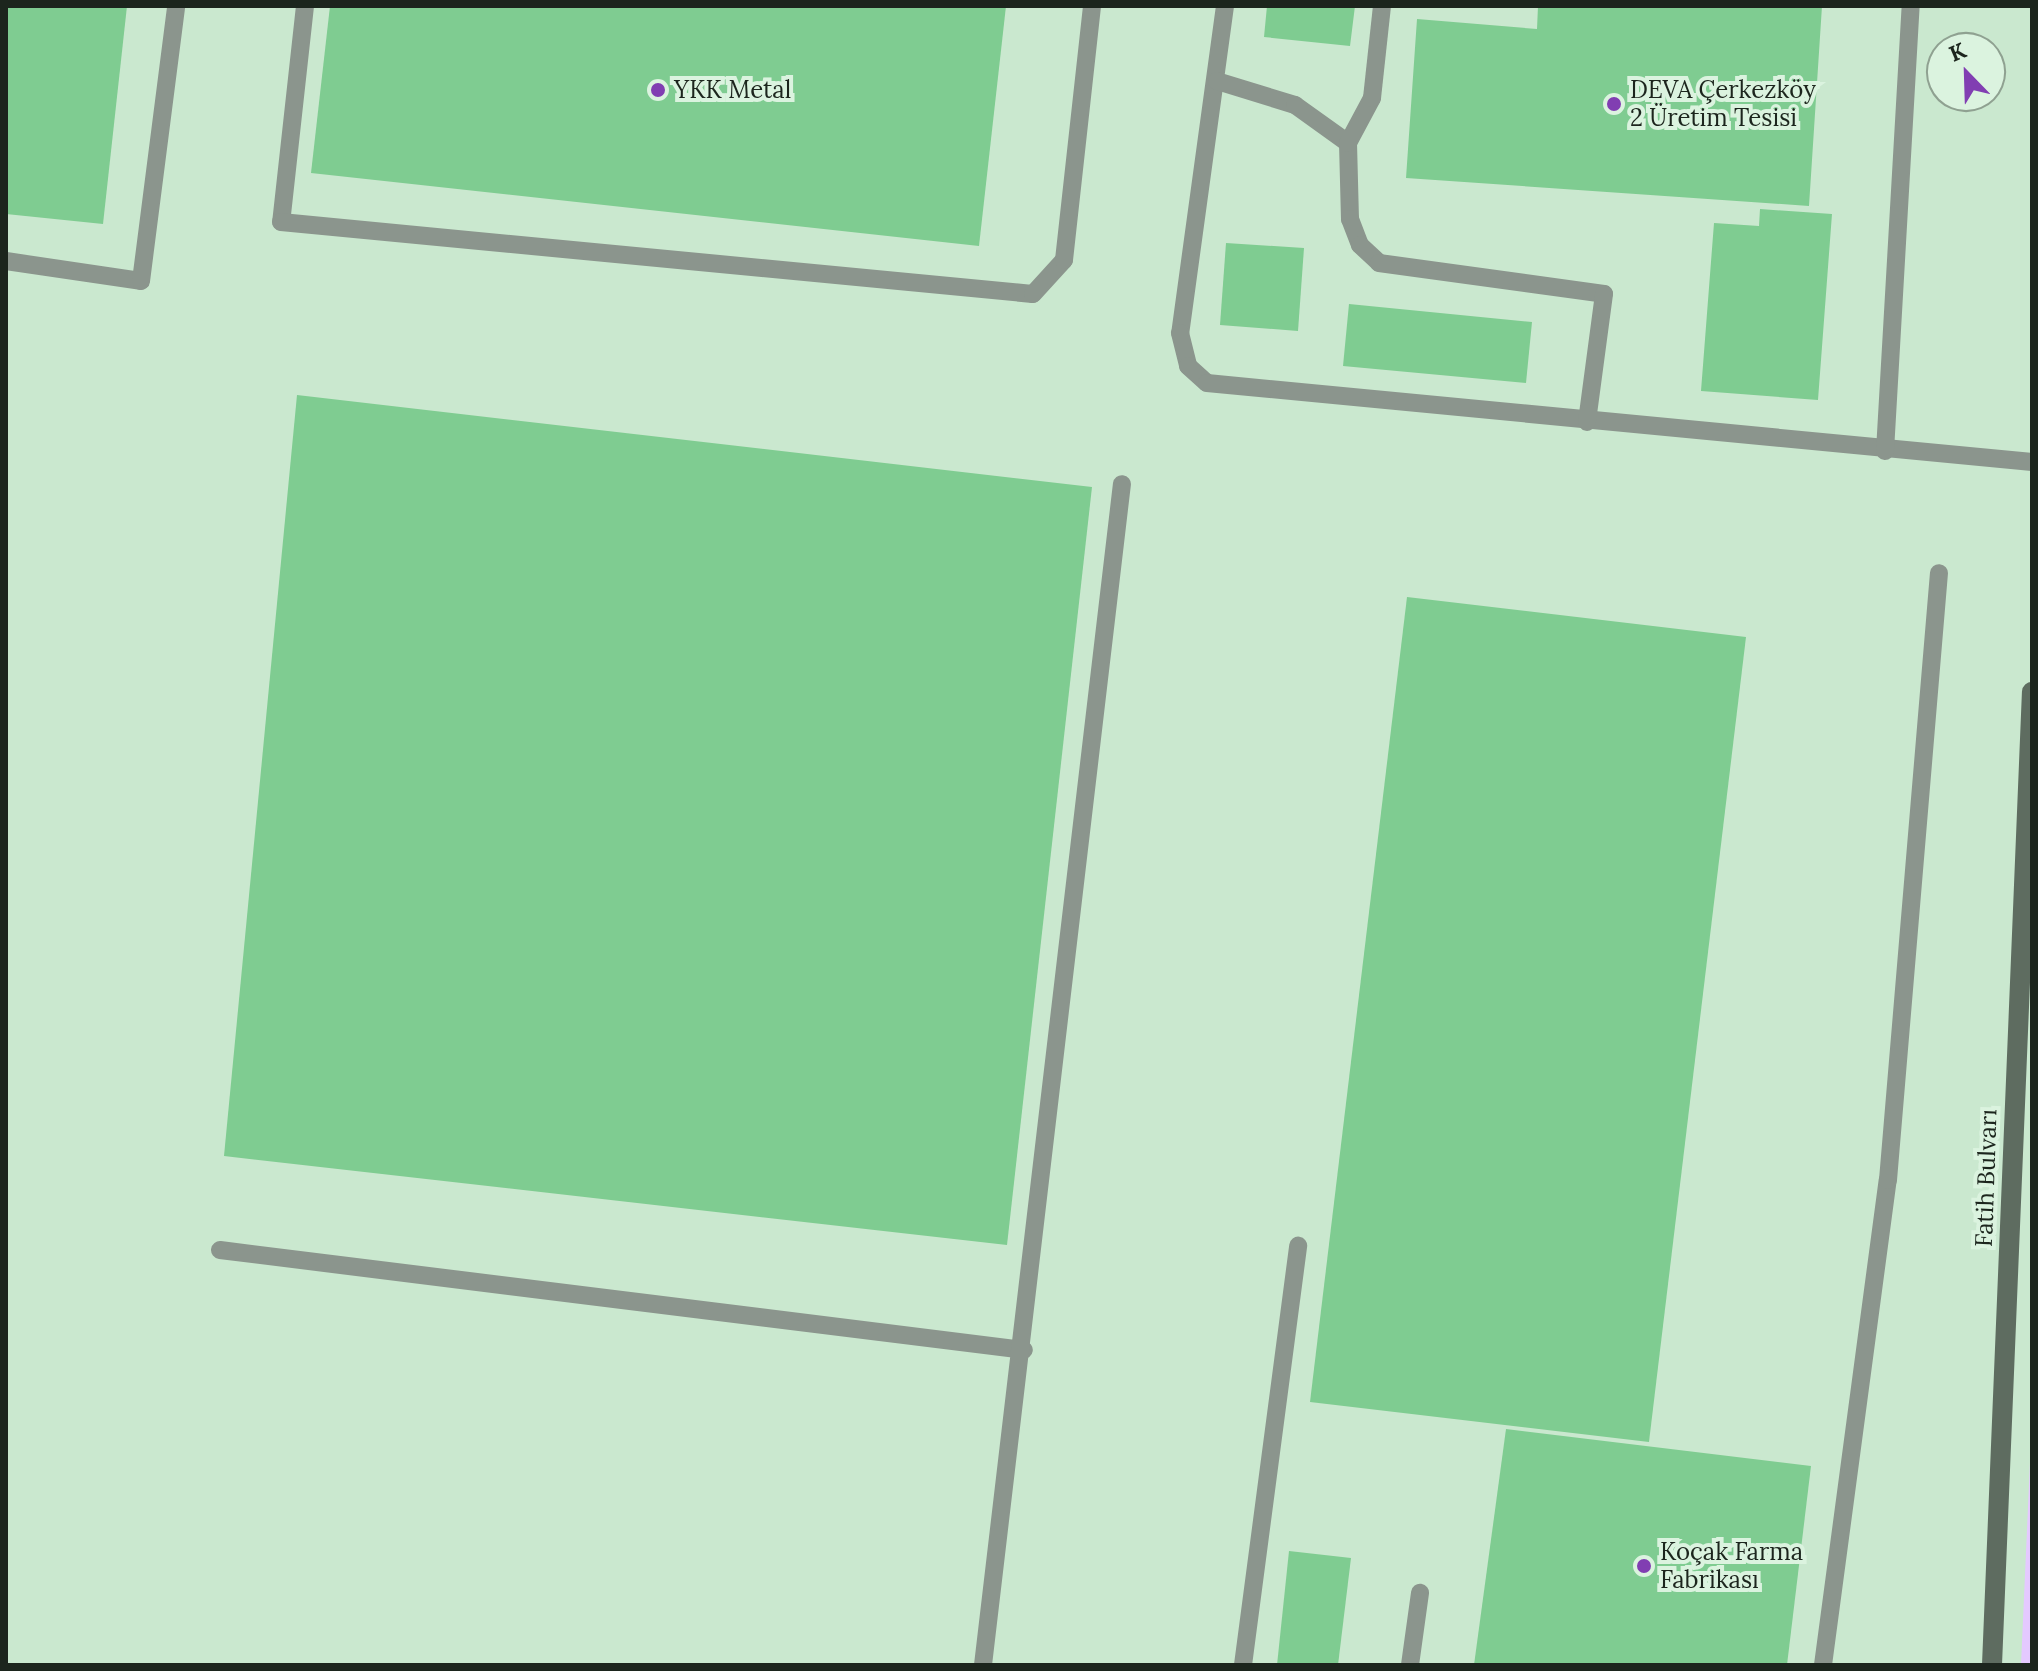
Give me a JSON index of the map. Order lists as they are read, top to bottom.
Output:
{
  "streets": {
    "main road": ["Fatih Bulvarı"]
  },
  "places": ["YKK Metal", "DEVA Çerkezköy 2 Üretim Tesisi", "Koçak Farma Fabrikası"],
  "north": "top left"
}
